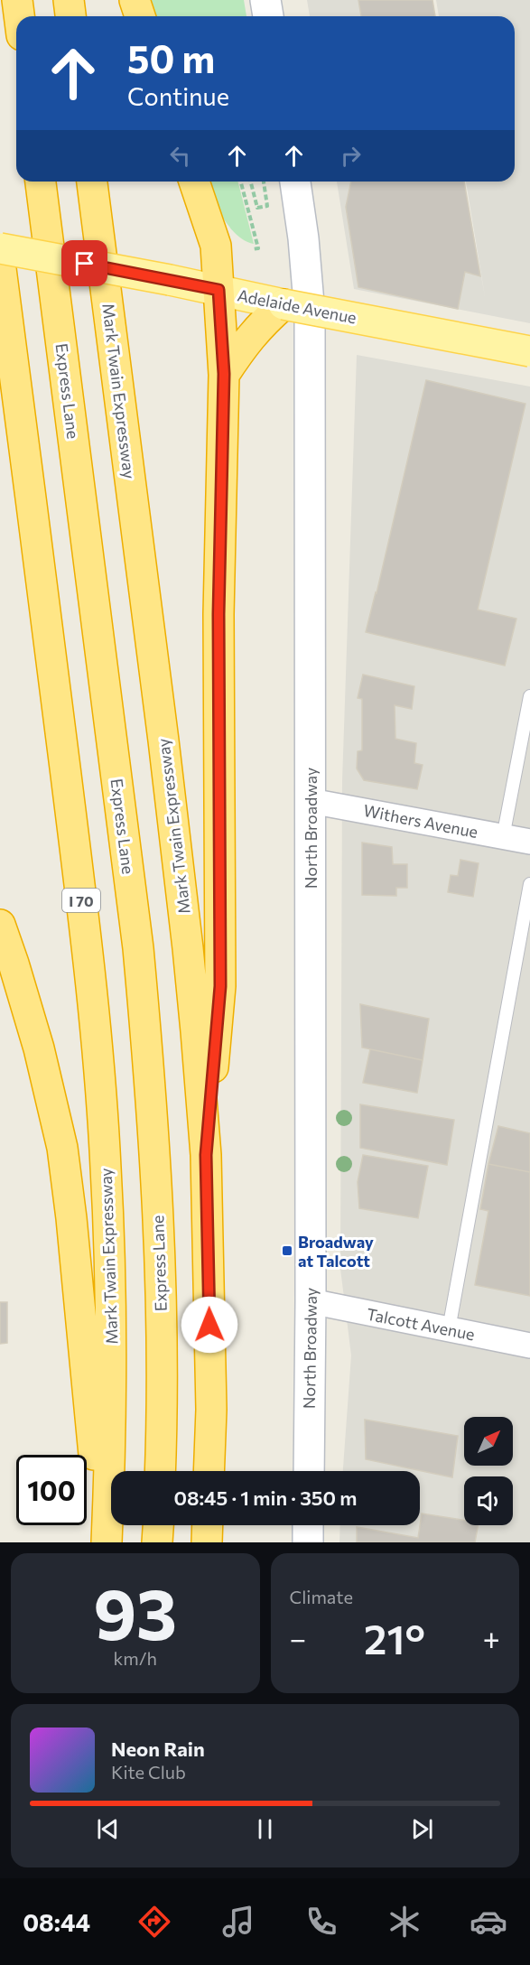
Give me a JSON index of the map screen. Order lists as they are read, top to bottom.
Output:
{
  "streets": {
    "highway": ["Express Lane", "Mark Twain Expressway", "I 70"],
    "main road": ["Adelaide Avenue", "North Broadway"],
    "street": ["Withers Avenue", "Talcott Avenue"]
  },
  "crossings": [
    ["Adelaide Avenue", "North Broadway"],
    ["Withers Avenue", "North Broadway"],
    ["North Broadway", "Talcott Avenue"]
  ],
  "places": {
    "transit": ["Broadway at Talcott"]
  },
  "north": "top right",
  "page": {
    "turn": ["50 m", "Continue"],
    "limit": "100",
    "trip": "08:45 · 1 min · 350 m",
    "tile": [
      ["93", "km/h"],
      "Climate"
    ],
    "heat": ["−", "21°", "+"],
    "song": ["Neon Rain", "Kite Club"],
    "tabs": "08:44"
  }
}
